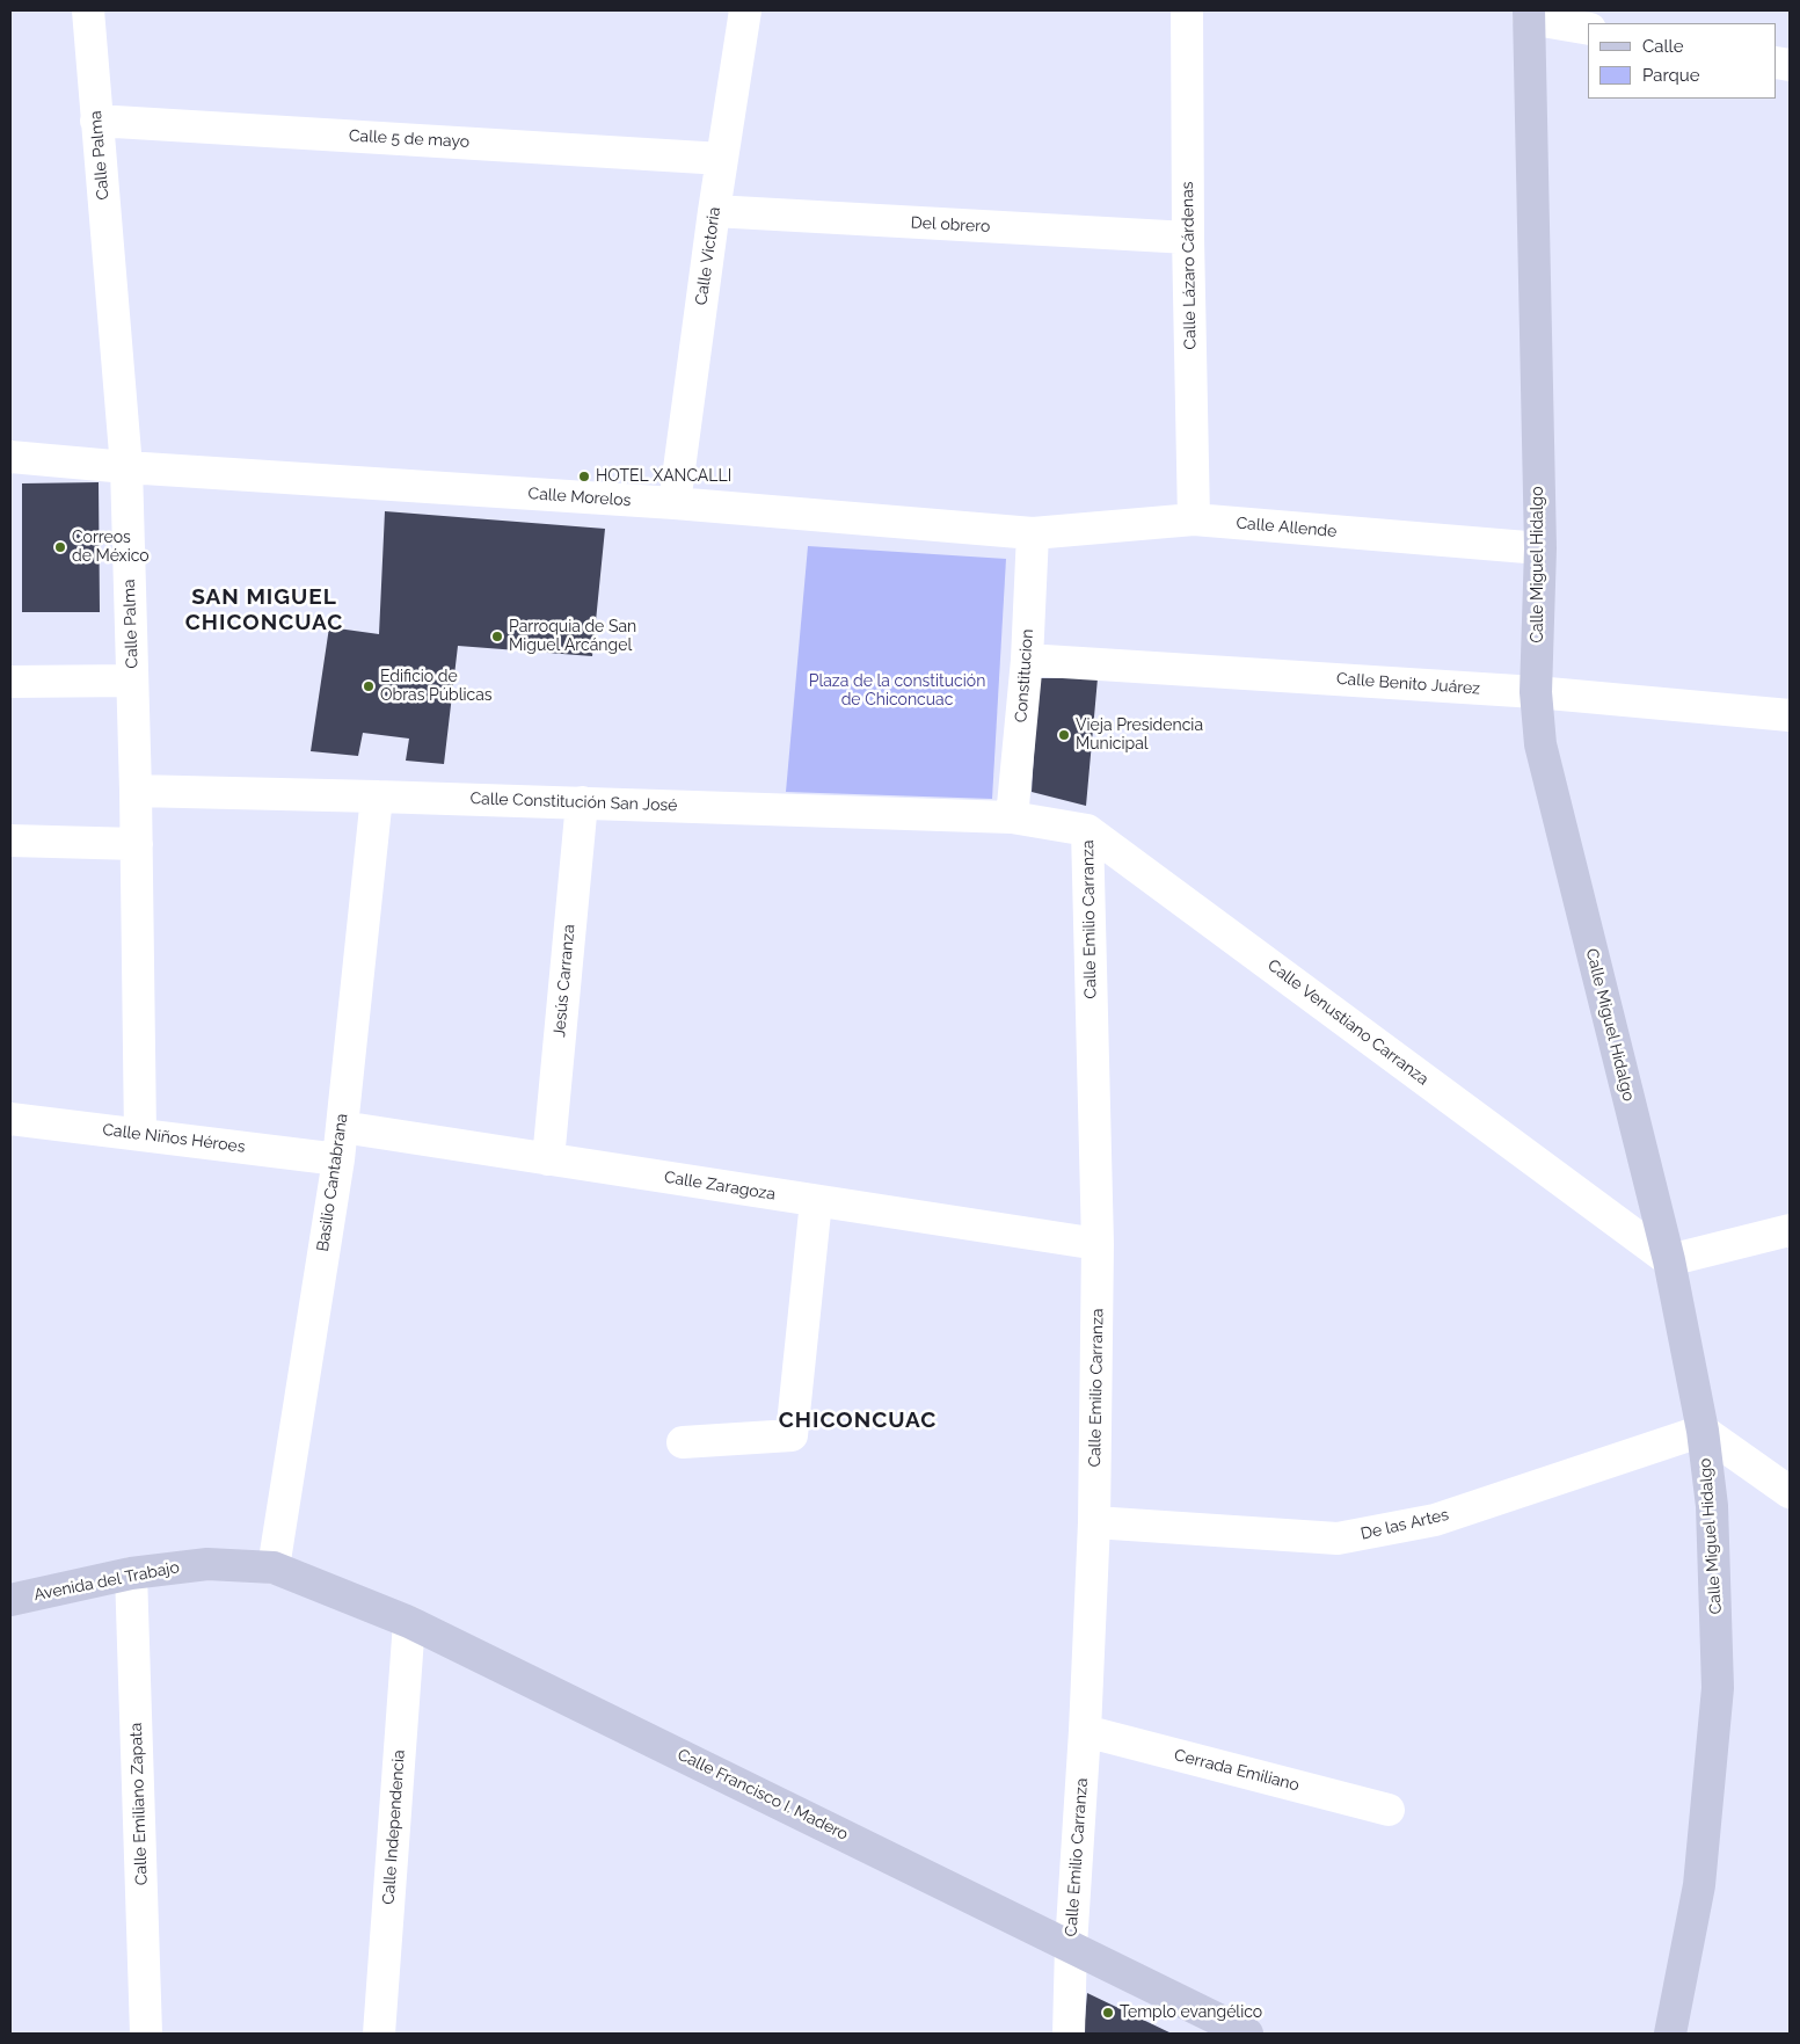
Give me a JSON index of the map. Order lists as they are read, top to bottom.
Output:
{
  "streets": {
    "main road": ["Calle Miguel Hidalgo", "Avenida del Trabajo", "Calle Francisco I. Madero"],
    "street": [
      "Calle 5 de mayo",
      "Calle Palma",
      "Del obrero",
      "Calle Victoria",
      "Calle Lázaro Cárdenas",
      "Calle Morelos",
      "Calle Allende",
      "Constitucion",
      "Calle Benito Juárez",
      "Calle Constitución San José",
      "Calle Emilio Carranza",
      "Jesús Carranza",
      "Calle Venustiano Carranza",
      "Calle Niños Héroes",
      "Basilio Cantabrana",
      "Calle Zaragoza",
      "De las Artes",
      "Cerrada Emiliano",
      "Calle Emiliano Zapata",
      "Calle Independencia"
    ]
  },
  "crossings": [
    ["Calle 5 de mayo", "Calle Palma"],
    ["Calle 5 de mayo", "Calle Victoria"],
    ["Calle Palma", "Calle Morelos"],
    ["Calle Palma", "Calle Constitución San José"],
    ["Calle Palma", "Calle Niños Héroes"],
    ["Del obrero", "Calle Victoria"],
    ["Del obrero", "Calle Lázaro Cárdenas"],
    ["Calle Victoria", "Calle Morelos"],
    ["Calle Lázaro Cárdenas", "Calle Allende"],
    ["Calle Morelos", "Calle Allende"],
    ["Calle Morelos", "Constitucion"],
    ["Calle Allende", "Calle Miguel Hidalgo"],
    ["Calle Allende", "Constitucion"],
    ["Calle Miguel Hidalgo", "Calle Benito Juárez"],
    ["Calle Miguel Hidalgo", "Calle Venustiano Carranza"],
    ["Calle Miguel Hidalgo", "De las Artes"],
    ["Constitucion", "Calle Benito Juárez"],
    ["Constitucion", "Calle Constitución San José"],
    ["Constitucion", "Calle Venustiano Carranza"],
    ["Calle Constitución San José", "Jesús Carranza"],
    ["Calle Constitución San José", "Calle Venustiano Carranza"],
    ["Calle Constitución San José", "Basilio Cantabrana"],
    ["Calle Emilio Carranza", "Calle Venustiano Carranza"],
    ["Calle Emilio Carranza", "Calle Zaragoza"],
    ["Calle Emilio Carranza", "De las Artes"],
    ["Calle Emilio Carranza", "Cerrada Emiliano"],
    ["Calle Emilio Carranza", "Calle Francisco I. Madero"],
    ["Jesús Carranza", "Calle Zaragoza"],
    ["Calle Niños Héroes", "Basilio Cantabrana"],
    ["Basilio Cantabrana", "Calle Zaragoza"],
    ["Basilio Cantabrana", "Avenida del Trabajo"],
    ["Basilio Cantabrana", "Calle Francisco I. Madero"],
    ["Avenida del Trabajo", "Calle Francisco I. Madero"],
    ["Avenida del Trabajo", "Calle Emiliano Zapata"],
    ["Calle Francisco I. Madero", "Calle Independencia"]
  ],
  "districts": ["SAN MIGUEL CHICONCUAC", "CHICONCUAC"],
  "parks": ["Plaza de la constitución de Chiconcuac"],
  "places": [
    "HOTEL XANCALLI",
    "Correos de México",
    "Parroquia de San Miguel Arcángel",
    "Edificio de Obras Públicas",
    "Vieja Presidencia Municipal",
    "Templo evangélico"
  ],
  "legend": ["Calle", "Parque"]
}
